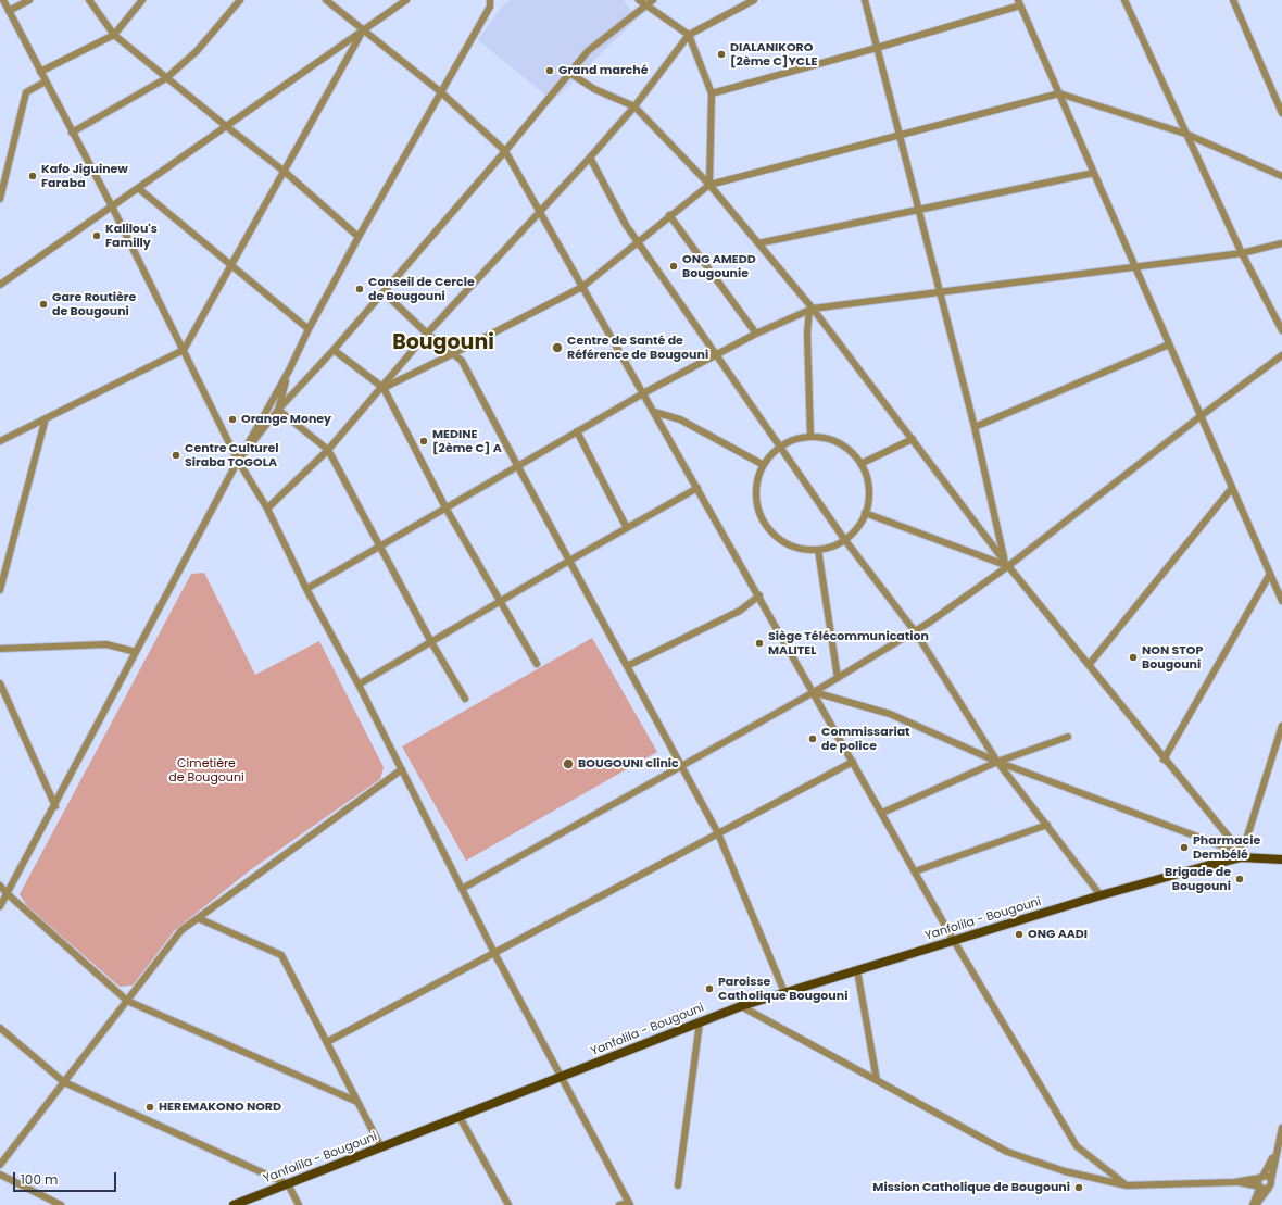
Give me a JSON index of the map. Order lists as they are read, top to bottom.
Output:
{
  "streets": {
    "main road": ["Yanfolila - Bougouni"]
  },
  "districts": ["Bougouni"],
  "parks": ["Cimetière de Bougouni"],
  "places": [
    "DIALANIKORO [2ème C]YCLE",
    "Grand marché",
    "Kafo Jiguinew Faraba",
    "Kalilou's Familly",
    "ONG AMEDD Bougounie",
    "Conseil de Cercle de Bougouni",
    "Gare Routière de Bougouni",
    "Centre de Santé de Référence de Bougouni",
    "Orange Money",
    "MEDINE [2ème C] A",
    "Centre Culturel Siraba TOGOLA",
    "Siège Télécommunication MALITEL",
    "NON STOP Bougouni",
    "Commissariat de police",
    "BOUGOUNI clinic",
    "Pharmacie Dembélé",
    "Brigade de Bougouni",
    "ONG AADI",
    "Paroisse Catholique Bougouni",
    "HEREMAKONO NORD",
    "Mission Catholique de Bougouni"
  ],
  "scale_bar": "100 m"
}
